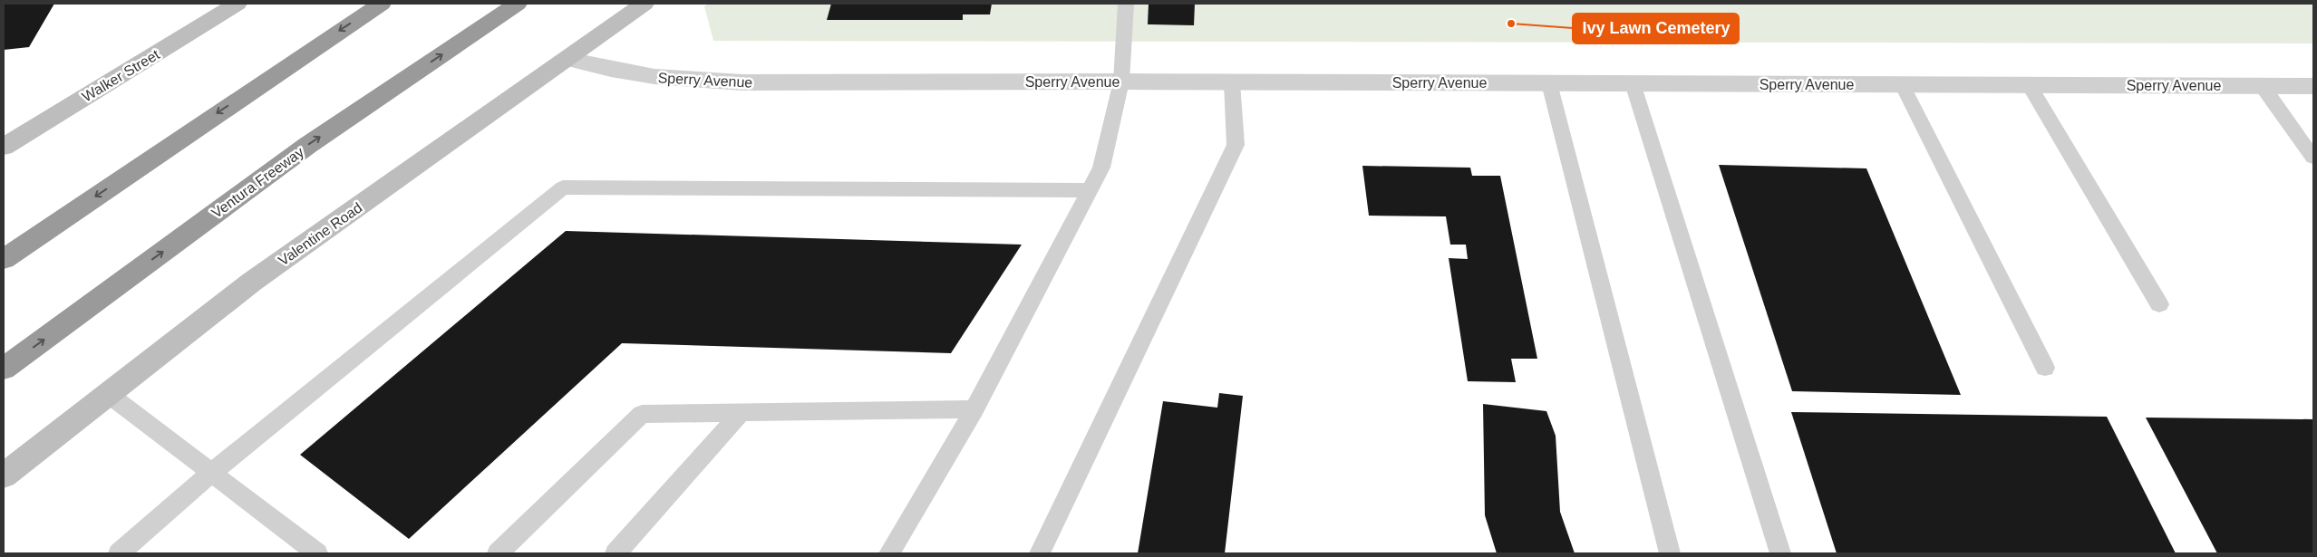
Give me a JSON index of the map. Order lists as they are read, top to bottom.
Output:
{
  "streets": {
    "highway": ["Ventura Freeway"],
    "street": ["Walker Street", "Sperry Avenue", "Valentine Road"]
  },
  "crossings": [
    ["Sperry Avenue", "Valentine Road"]
  ],
  "places": ["Ivy Lawn Cemetery"]
}
